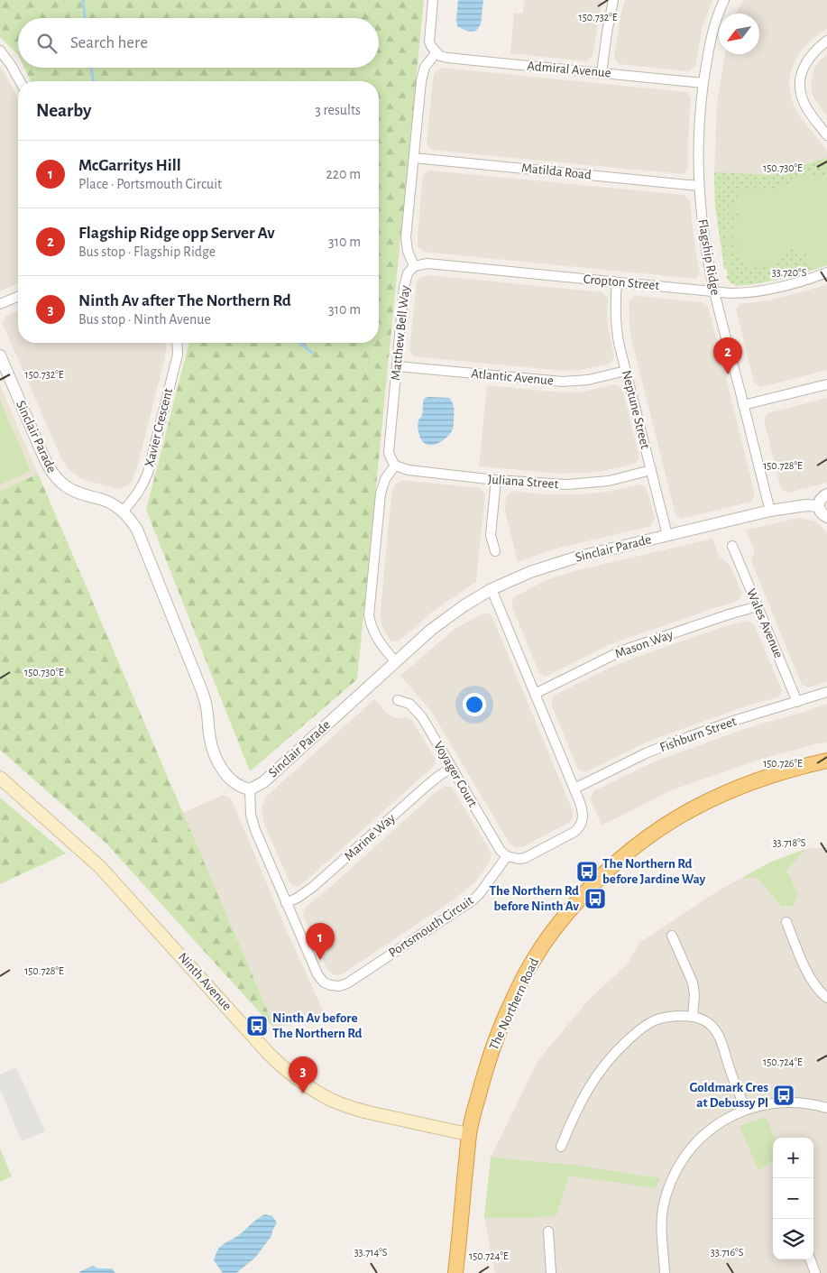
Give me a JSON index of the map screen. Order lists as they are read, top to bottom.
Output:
{
  "streets": {
    "highway": ["The Northern Road"],
    "main road": ["Ninth Avenue"],
    "street": [
      "Admiral Avenue",
      "Matilda Road",
      "Flagship Ridge",
      "Cropton Street",
      "Matthew Bell Way",
      "Atlantic Avenue",
      "Neptune Street",
      "Xavier Crescent",
      "Sinclair Parade",
      "Juliana Street",
      "Wales Avenue",
      "Mason Way",
      "Fishburn Street",
      "Voyager Court",
      "Marine Way",
      "Portsmouth Circuit"
    ]
  },
  "crossings": [
    ["Admiral Avenue", "Flagship Ridge"],
    ["Admiral Avenue", "Matthew Bell Way"],
    ["Matilda Road", "Flagship Ridge"],
    ["Matilda Road", "Matthew Bell Way"],
    ["Flagship Ridge", "Cropton Street"],
    ["Flagship Ridge", "Sinclair Parade"],
    ["Cropton Street", "Matthew Bell Way"],
    ["Cropton Street", "Neptune Street"],
    ["Matthew Bell Way", "Atlantic Avenue"],
    ["Matthew Bell Way", "Juliana Street"],
    ["Atlantic Avenue", "Neptune Street"],
    ["Neptune Street", "Sinclair Parade"],
    ["Neptune Street", "Juliana Street"],
    ["Xavier Crescent", "Sinclair Parade"],
    ["Sinclair Parade", "Portsmouth Circuit"],
    ["Wales Avenue", "Mason Way"],
    ["Wales Avenue", "Fishburn Street"],
    ["Voyager Court", "Marine Way"],
    ["Voyager Court", "Portsmouth Circuit"],
    ["Marine Way", "Portsmouth Circuit"],
    ["Ninth Avenue", "The Northern Road"]
  ],
  "places": {
    "bus stop": [
      "The Northern Rd before Jardine Way",
      "The Northern Rd before Ninth Av",
      "Ninth Av before The Northern Rd",
      "Goldmark Cres at Debussy Pl"
    ]
  },
  "north": "bottom left",
  "page": {
    "search": "Search here",
    "heading": ["Nearby", "3 results"],
    "list": [
      {
        "mark": "1",
        "name": "McGarritys Hill",
        "note": "Place · Portsmouth Circuit",
        "value": "220 m"
      },
      {
        "mark": "2",
        "name": "Flagship Ridge opp Server Av",
        "note": "Bus stop · Flagship Ridge",
        "value": "310 m"
      },
      {
        "mark": "3",
        "name": "Ninth Av after The Northern Rd",
        "note": "Bus stop · Ninth Avenue",
        "value": "310 m"
      }
    ],
    "pins": ["2", "1", "3"],
    "map_buttons": ["+", "−"]
  },
  "coordinates": [
    "150.732°E",
    "150.730°E",
    "33.720°S",
    "150.728°E",
    "150.726°E",
    "33.718°S",
    "150.724°E",
    "33.714°S",
    "33.716°S"
  ]
}
